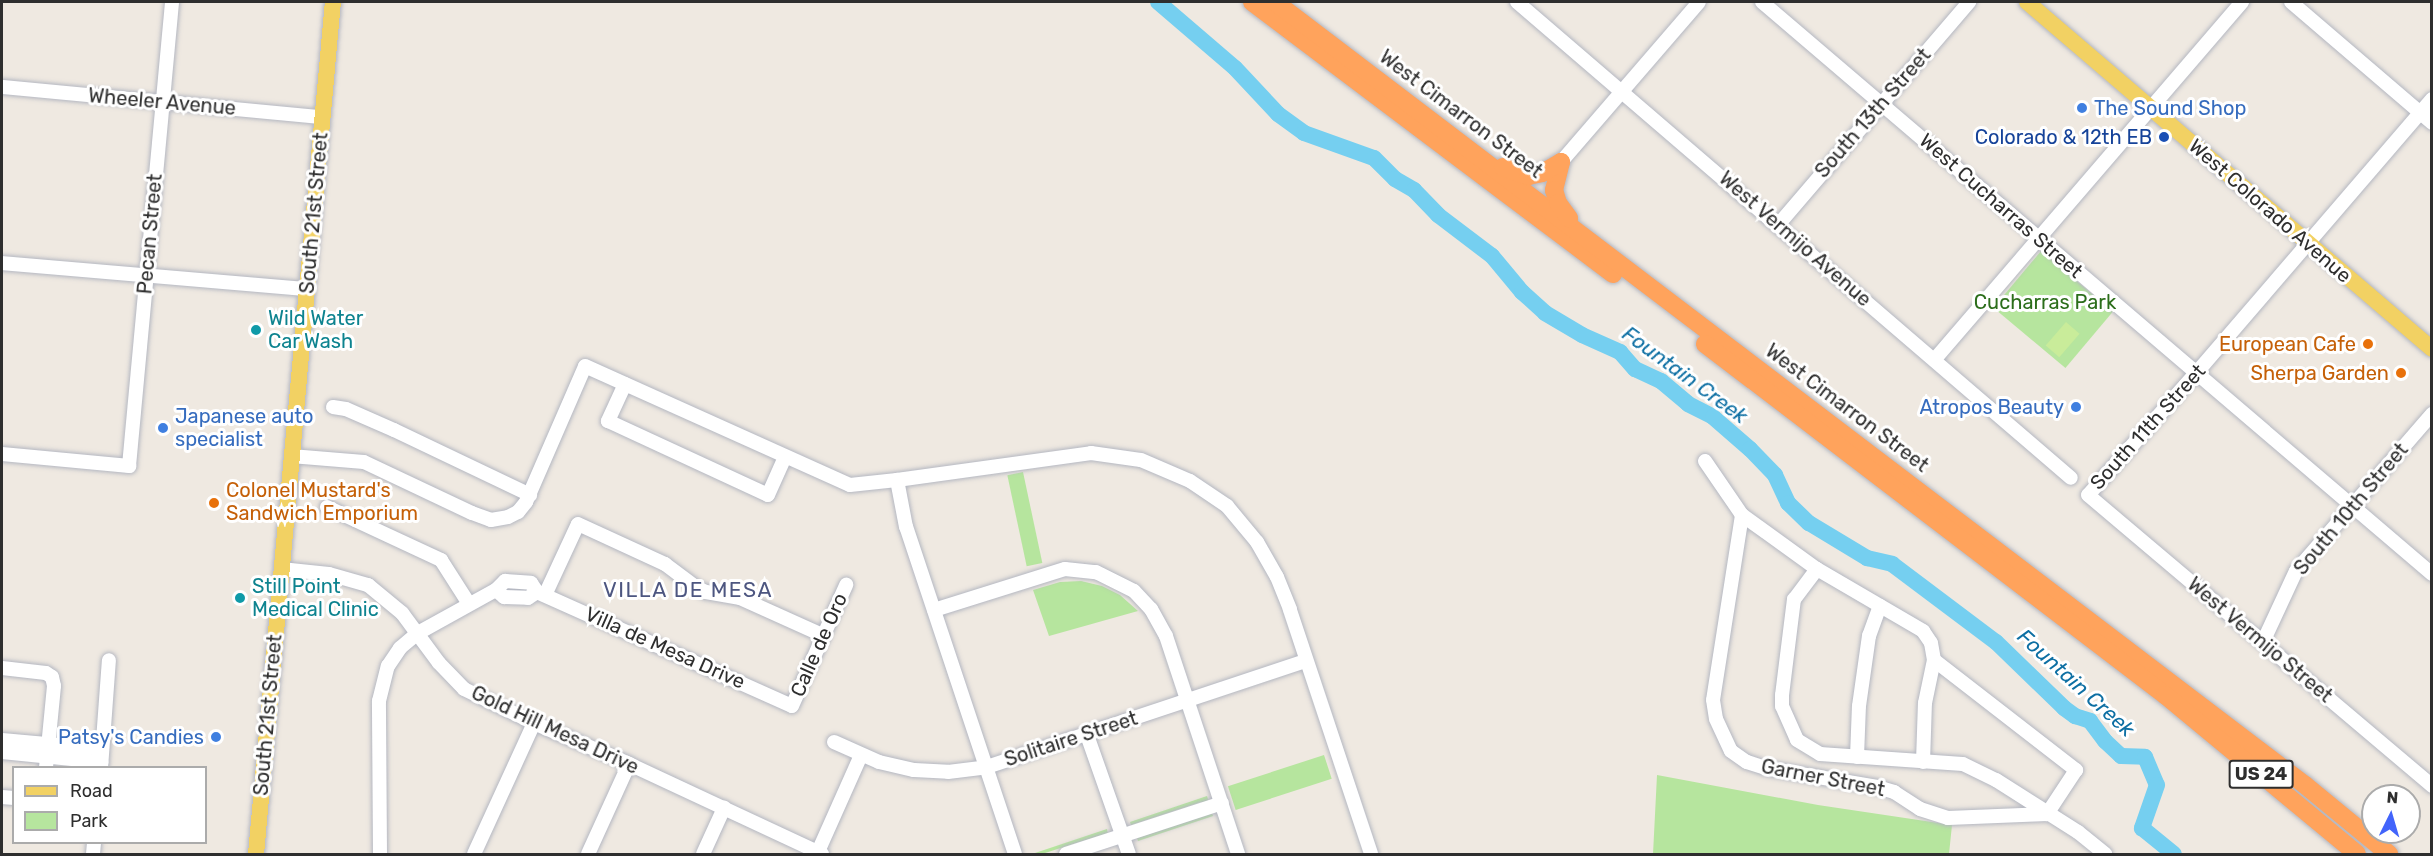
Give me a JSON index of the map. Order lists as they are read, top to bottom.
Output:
{
  "streets": {
    "highway": ["West Cimarron Street", "US 24"],
    "main road": ["West Colorado Avenue", "South 21st Street"],
    "street": [
      "Wheeler Avenue",
      "South 13th Street",
      "West Cucharras Street",
      "Pecan Street",
      "West Vermijo Avenue",
      "South 11th Street",
      "South 10th Street",
      "West Vermijo Street",
      "Calle de Oro",
      "Villa de Mesa Drive",
      "Gold Hill Mesa Drive",
      "Solitaire Street",
      "Garner Street"
    ]
  },
  "crossings": [
    ["Wheeler Avenue", "South 21st Street"],
    ["Wheeler Avenue", "Pecan Street"],
    ["South 13th Street", "West Cucharras Street"],
    ["South 13th Street", "West Vermijo Avenue"],
    ["West Cucharras Street", "South 11th Street"],
    ["West Cucharras Street", "South 10th Street"],
    ["West Colorado Avenue", "South 11th Street"],
    ["South 21st Street", "Gold Hill Mesa Drive"],
    ["South 11th Street", "West Vermijo Street"],
    ["South 10th Street", "West Vermijo Street"],
    ["Calle de Oro", "Villa de Mesa Drive"],
    ["Villa de Mesa Drive", "Gold Hill Mesa Drive"]
  ],
  "districts": ["VILLA DE MESA"],
  "water": ["Fountain Creek"],
  "parks": ["Cucharras Park"],
  "places": [
    "The Sound Shop",
    "Colorado & 12th EB",
    "Wild Water Car Wash",
    "European Cafe",
    "Sherpa Garden",
    "Atropos Beauty",
    "Japanese auto specialist",
    "Colonel Mustard's Sandwich Emporium",
    "Still Point Medical Clinic",
    "Patsy's Candies"
  ],
  "legend": ["Road", "Park"],
  "north": "top"
}
